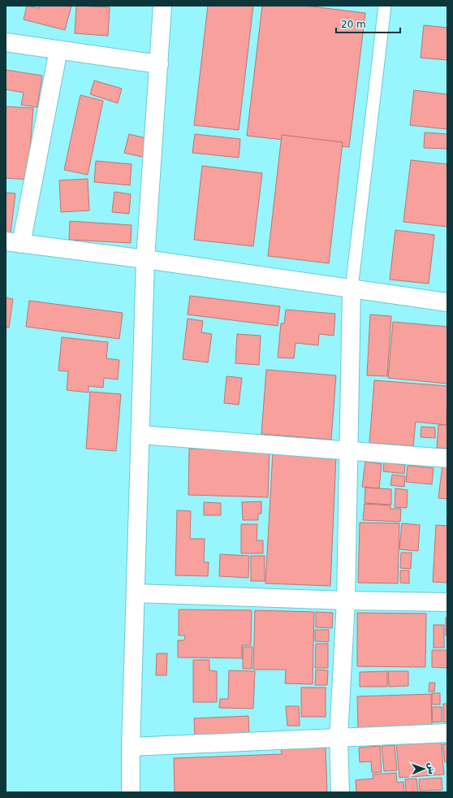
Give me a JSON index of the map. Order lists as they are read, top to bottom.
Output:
{
  "scale_bar": "20 m",
  "north": "right"
}
